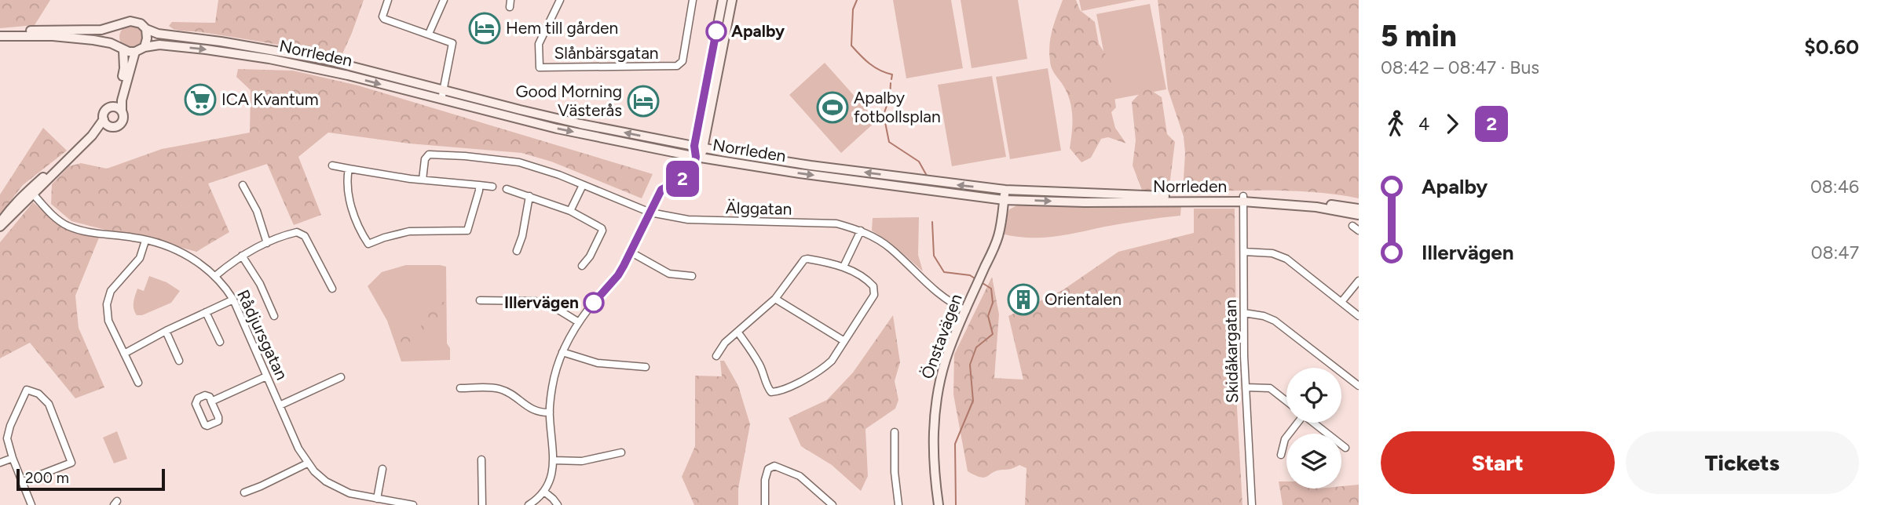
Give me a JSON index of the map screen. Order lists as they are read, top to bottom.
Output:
{
  "streets": {
    "main road": ["Norrleden", "Önstavägen"],
    "street": [
      "Slånbärsgatan",
      "Älggatan",
      "Rådjursgatan",
      "Skidåkargatan"
    ]
  },
  "crossings": [
    ["Norrleden", "Önstavägen"],
    ["Norrleden", "Skidåkargatan"],
    ["Älggatan", "Önstavägen"]
  ],
  "places": {
    "hotel": ["Hem till gården", "Good Morning Västerås"],
    "other": ["Apalby", "Illervägen"],
    "supermarket": ["ICA Kvantum"],
    "sports": ["Apalby fotbollsplan"],
    "building": ["Orientalen"]
  },
  "lines": ["bus line 2"],
  "scale_bar": "200 m",
  "page": {
    "on_map": "2",
    "heading": ["5 min", "08:42 – 08:47 · Bus", "$0.60"],
    "legs": ["4", "2"],
    "list": [
      {
        "name": "Apalby",
        "value": "08:46"
      },
      {
        "name": "Illervägen",
        "value": "08:47"
      }
    ],
    "buttons": ["Start", "Tickets"],
    "scale": "200 m"
  }
}
